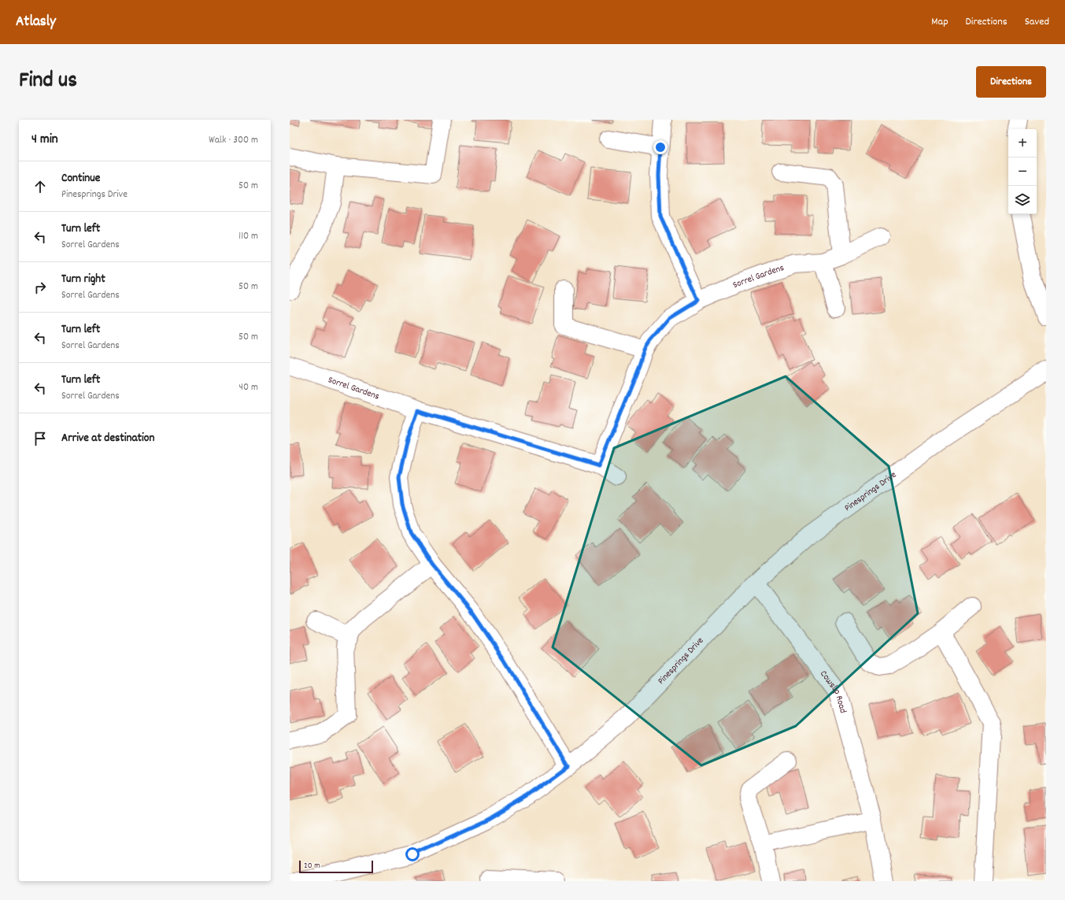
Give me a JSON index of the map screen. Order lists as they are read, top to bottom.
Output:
{
  "streets": {
    "street": ["Sorrel Gardens", "Pinesprings Drive", "Cowslip Road"]
  },
  "crossings": [
    ["Pinesprings Drive", "Cowslip Road"]
  ],
  "scale_bar": "20 m",
  "page": {
    "header": "Atlasly",
    "nav": ["Map", "Directions", "Saved"],
    "title": "Find us",
    "buttons": "Directions",
    "heading": ["4 min", "Walk · 300 m"],
    "map_buttons": ["+", "−"],
    "list": [
      ["Continue", "Pinesprings Drive", "50 m"],
      ["Turn left", "Sorrel Gardens", "110 m"],
      ["Turn right", "Sorrel Gardens", "50 m"],
      ["Turn left", "Sorrel Gardens", "50 m"],
      ["Turn left", "Sorrel Gardens", "40 m"],
      "Arrive at destination"
    ],
    "scale": "20 m"
  }
}
